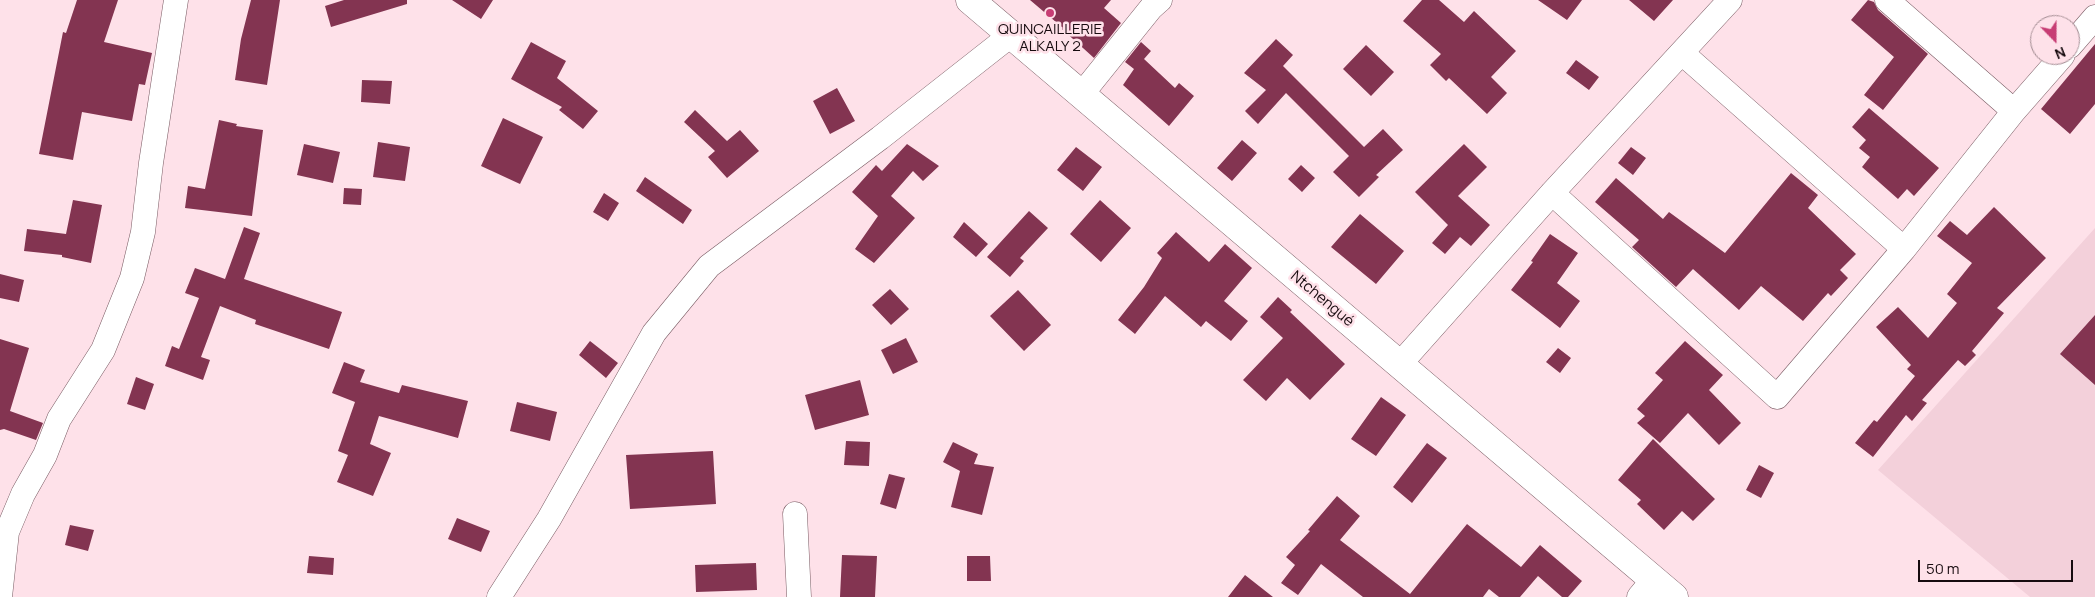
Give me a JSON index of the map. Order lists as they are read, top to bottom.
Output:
{
  "streets": {
    "main road": ["Ntchengué"]
  },
  "places": ["QUINCAILLERIE ALKALY 2"],
  "scale_bar": "50 m",
  "north": "bottom"
}
